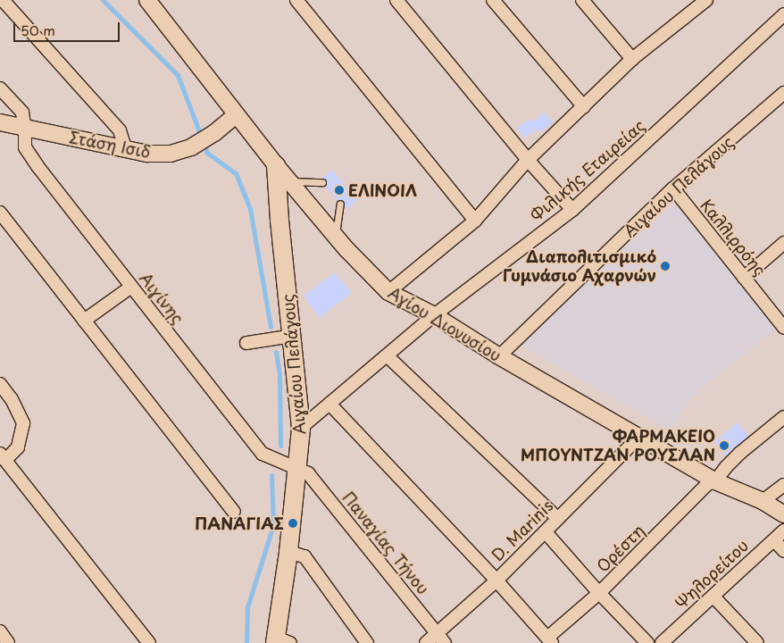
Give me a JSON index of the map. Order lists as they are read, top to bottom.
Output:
{
  "streets": {
    "main road": ["Αιγαίου Πελάγους"],
    "street": [
      "Στάση Ισιδ",
      "Φιλικής Εταιρείας",
      "Καλλιρρόης",
      "Αιγίνης",
      "Αγίου Διονυσίου",
      "D. Marinis",
      "Παναγίας Τήνου",
      "Ορέστη",
      "Ψηλορείτου"
    ]
  },
  "crossings": [
    ["Στάση Ισιδ", "Αιγίνης"],
    ["Στάση Ισιδ", "Αγίου Διονυσίου"],
    ["Φιλικής Εταιρείας", "Αιγαίου Πελάγους"],
    ["Φιλικής Εταιρείας", "Αγίου Διονυσίου"],
    ["Αιγαίου Πελάγους", "Καλλιρρόης"],
    ["Αιγαίου Πελάγους", "Αιγίνης"],
    ["Αιγαίου Πελάγους", "Αγίου Διονυσίου"],
    ["Αιγαίου Πελάγους", "Παναγίας Τήνου"],
    ["Αιγίνης", "Παναγίας Τήνου"],
    ["Αγίου Διονυσίου", "D. Marinis"],
    ["Αγίου Διονυσίου", "Ορέστη"],
    ["D. Marinis", "Παναγίας Τήνου"]
  ],
  "places": [
    "ΕΛΙΝΟΙΛ",
    "Διαπολιτισμικό Γυμνάσιο Αχαρνών",
    "ΦΑΡΜΑΚΕΙΟ ΜΠΟΥΝΤΖΑΝ ΡΟΥΣΛΑΝ",
    "ΠΑΝΑΓΙΑΣ"
  ],
  "scale_bar": "50 m"
}
